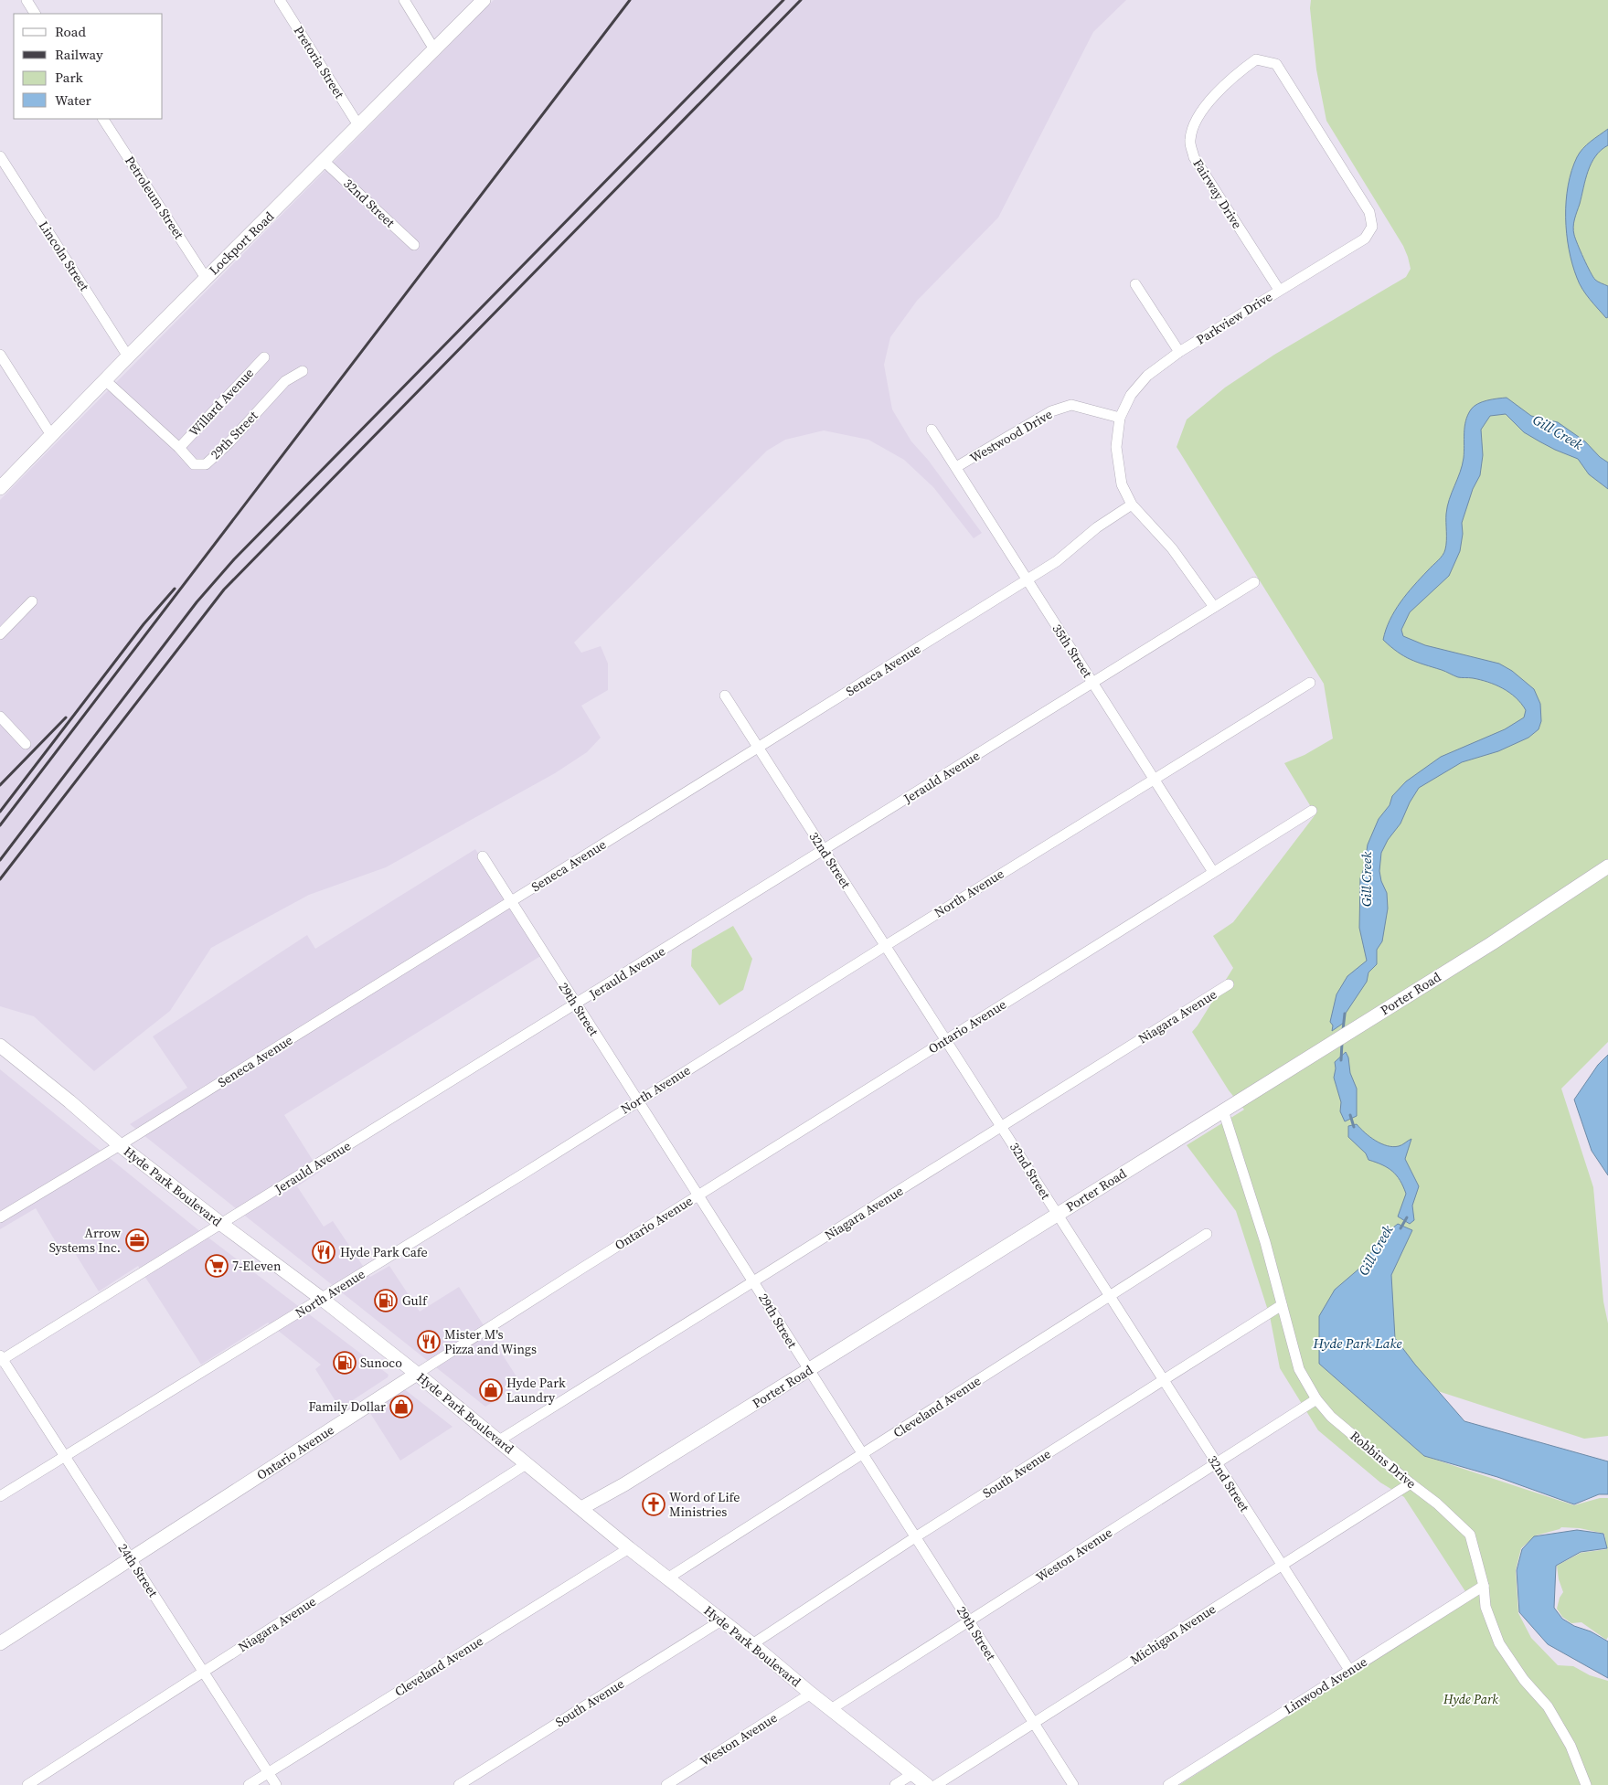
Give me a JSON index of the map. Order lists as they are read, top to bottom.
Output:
{
  "streets": {
    "main road": [
      "Lockport Road",
      "Porter Road",
      "Ontario Avenue",
      "Hyde Park Boulevard"
    ],
    "street": [
      "Pretoria Street",
      "Fairway Drive",
      "Petroleum Street",
      "32nd Street",
      "Lincoln Street",
      "Parkview Drive",
      "Willard Avenue",
      "29th Street",
      "Westwood Drive",
      "35th Street",
      "Seneca Avenue",
      "Jerauld Avenue",
      "North Avenue",
      "Niagara Avenue",
      "Cleveland Avenue",
      "Robbins Drive",
      "South Avenue",
      "Weston Avenue",
      "24th Street",
      "Michigan Avenue",
      "Linwood Avenue"
    ]
  },
  "crossings": [
    ["Pretoria Street", "Lockport Road"],
    ["Fairway Drive", "Parkview Drive"],
    ["Petroleum Street", "Lockport Road"],
    ["32nd Street", "Lockport Road"],
    ["32nd Street", "Seneca Avenue"],
    ["32nd Street", "Jerauld Avenue"],
    ["32nd Street", "North Avenue"],
    ["32nd Street", "Porter Road"],
    ["32nd Street", "Niagara Avenue"],
    ["32nd Street", "Ontario Avenue"],
    ["32nd Street", "Cleveland Avenue"],
    ["32nd Street", "South Avenue"],
    ["32nd Street", "Weston Avenue"],
    ["32nd Street", "Michigan Avenue"],
    ["32nd Street", "Linwood Avenue"],
    ["Lockport Road", "Lincoln Street"],
    ["Lockport Road", "29th Street"],
    ["Parkview Drive", "Westwood Drive"],
    ["Parkview Drive", "Seneca Avenue"],
    ["Parkview Drive", "Jerauld Avenue"],
    ["Willard Avenue", "29th Street"],
    ["29th Street", "Seneca Avenue"],
    ["29th Street", "Jerauld Avenue"],
    ["29th Street", "North Avenue"],
    ["29th Street", "Porter Road"],
    ["29th Street", "Niagara Avenue"],
    ["29th Street", "Ontario Avenue"],
    ["29th Street", "Cleveland Avenue"],
    ["29th Street", "South Avenue"],
    ["29th Street", "Weston Avenue"],
    ["29th Street", "Michigan Avenue"],
    ["Westwood Drive", "35th Street"],
    ["35th Street", "Seneca Avenue"],
    ["35th Street", "Jerauld Avenue"],
    ["35th Street", "North Avenue"],
    ["35th Street", "Ontario Avenue"],
    ["Seneca Avenue", "Hyde Park Boulevard"],
    ["Jerauld Avenue", "Hyde Park Boulevard"],
    ["Jerauld Avenue", "24th Street"],
    ["North Avenue", "Hyde Park Boulevard"],
    ["North Avenue", "24th Street"],
    ["Porter Road", "Hyde Park Boulevard"],
    ["Porter Road", "Robbins Drive"],
    ["Niagara Avenue", "Hyde Park Boulevard"],
    ["Niagara Avenue", "24th Street"],
    ["Ontario Avenue", "Hyde Park Boulevard"],
    ["Ontario Avenue", "24th Street"],
    ["Hyde Park Boulevard", "Cleveland Avenue"],
    ["Hyde Park Boulevard", "South Avenue"],
    ["Hyde Park Boulevard", "Weston Avenue"],
    ["Cleveland Avenue", "24th Street"],
    ["Robbins Drive", "South Avenue"],
    ["Robbins Drive", "Weston Avenue"],
    ["Robbins Drive", "Michigan Avenue"],
    ["Robbins Drive", "Linwood Avenue"]
  ],
  "water": ["Gill Creek", "Hyde Park Lake"],
  "parks": ["Hyde Park"],
  "places": {
    "office": ["Arrow Systems Inc."],
    "restaurant": ["Hyde Park Cafe", "Mister M's Pizza and Wings"],
    "supermarket": ["7-Eleven"],
    "fuel station": ["Gulf", "Sunoco"],
    "shop": ["Hyde Park Laundry", "Family Dollar"],
    "church": ["Word of Life Ministries"]
  },
  "legend": [
    "Road",
    "Railway",
    "Park",
    "Water"
  ]
}
